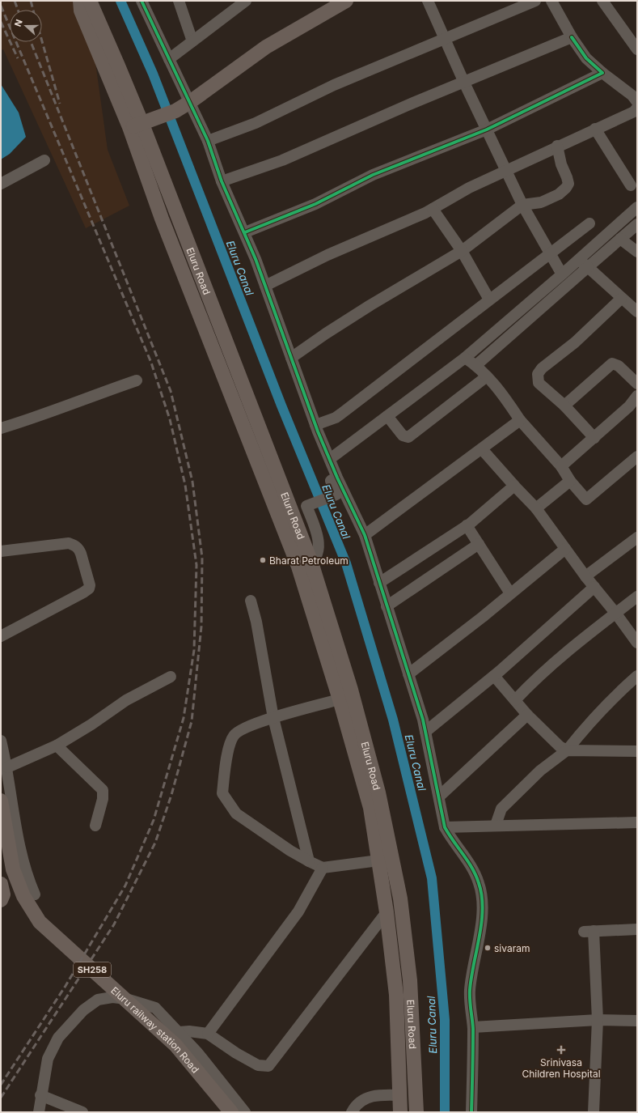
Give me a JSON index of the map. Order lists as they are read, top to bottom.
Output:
{
  "streets": {
    "main road": ["Eluru Road", "SH258", "Eluru railway station Road"]
  },
  "water": ["Eluru Canal"],
  "places": {
    "other": ["Bharat Petroleum", "sivaram"],
    "health": ["Srinivasa Children Hospital"]
  },
  "north": "left"
}
